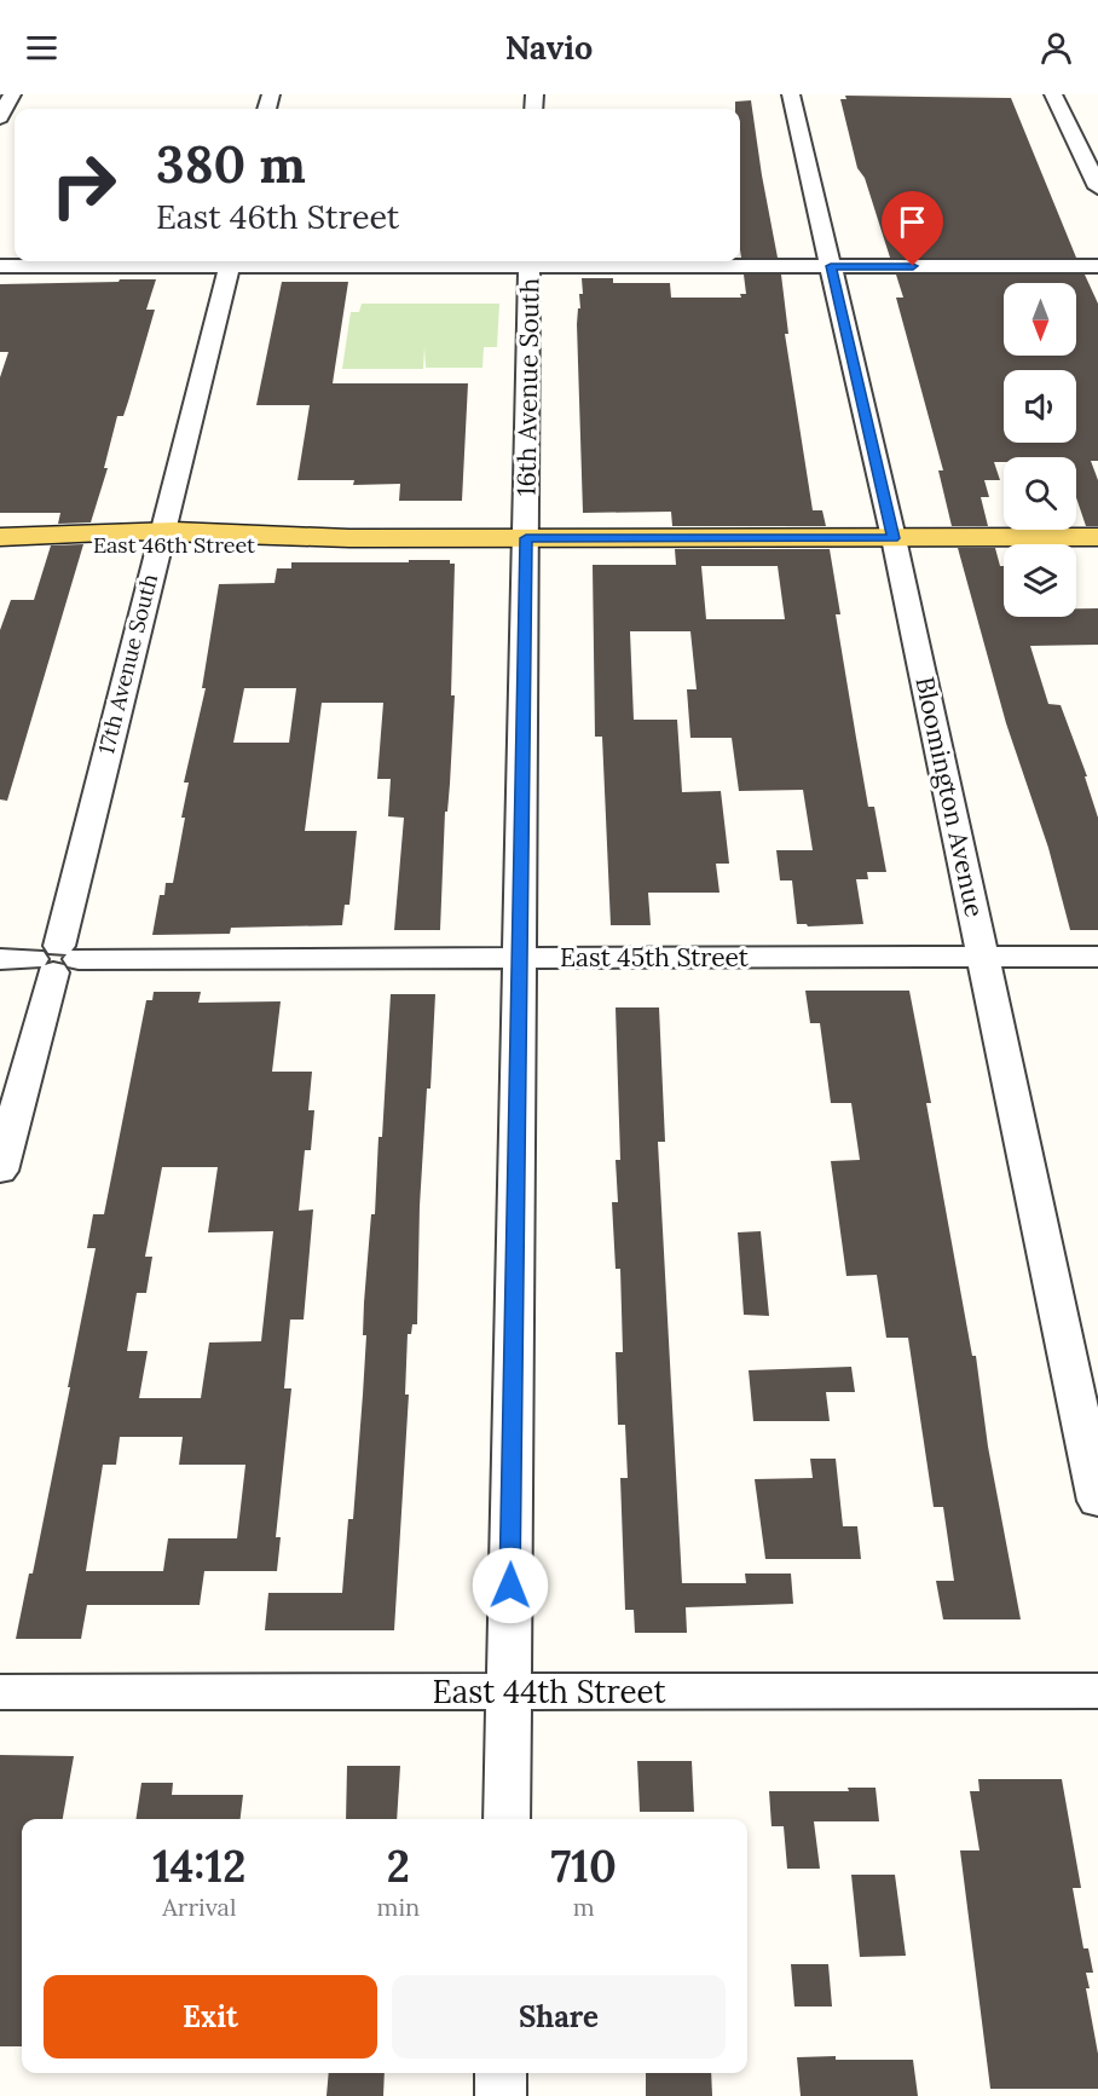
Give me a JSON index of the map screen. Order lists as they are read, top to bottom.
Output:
{
  "streets": {
    "main road": ["East 46th Street"],
    "street": [
      "16th Avenue South",
      "17th Avenue South",
      "Bloomington Avenue",
      "East 45th Street",
      "East 44th Street"
    ]
  },
  "crossings": [
    ["16th Avenue South", "East 46th Street"],
    ["16th Avenue South", "East 45th Street"],
    ["16th Avenue South", "East 44th Street"],
    ["East 46th Street", "17th Avenue South"],
    ["East 46th Street", "Bloomington Avenue"],
    ["17th Avenue South", "East 45th Street"],
    ["Bloomington Avenue", "East 45th Street"]
  ],
  "north": "bottom",
  "page": {
    "header": "Navio",
    "turn": ["380 m", "East 46th Street"],
    "eta": [
      "14:12",
      "Arrival",
      "2",
      "min",
      "710",
      "m"
    ],
    "buttons": ["Exit", "Share"]
  }
}
